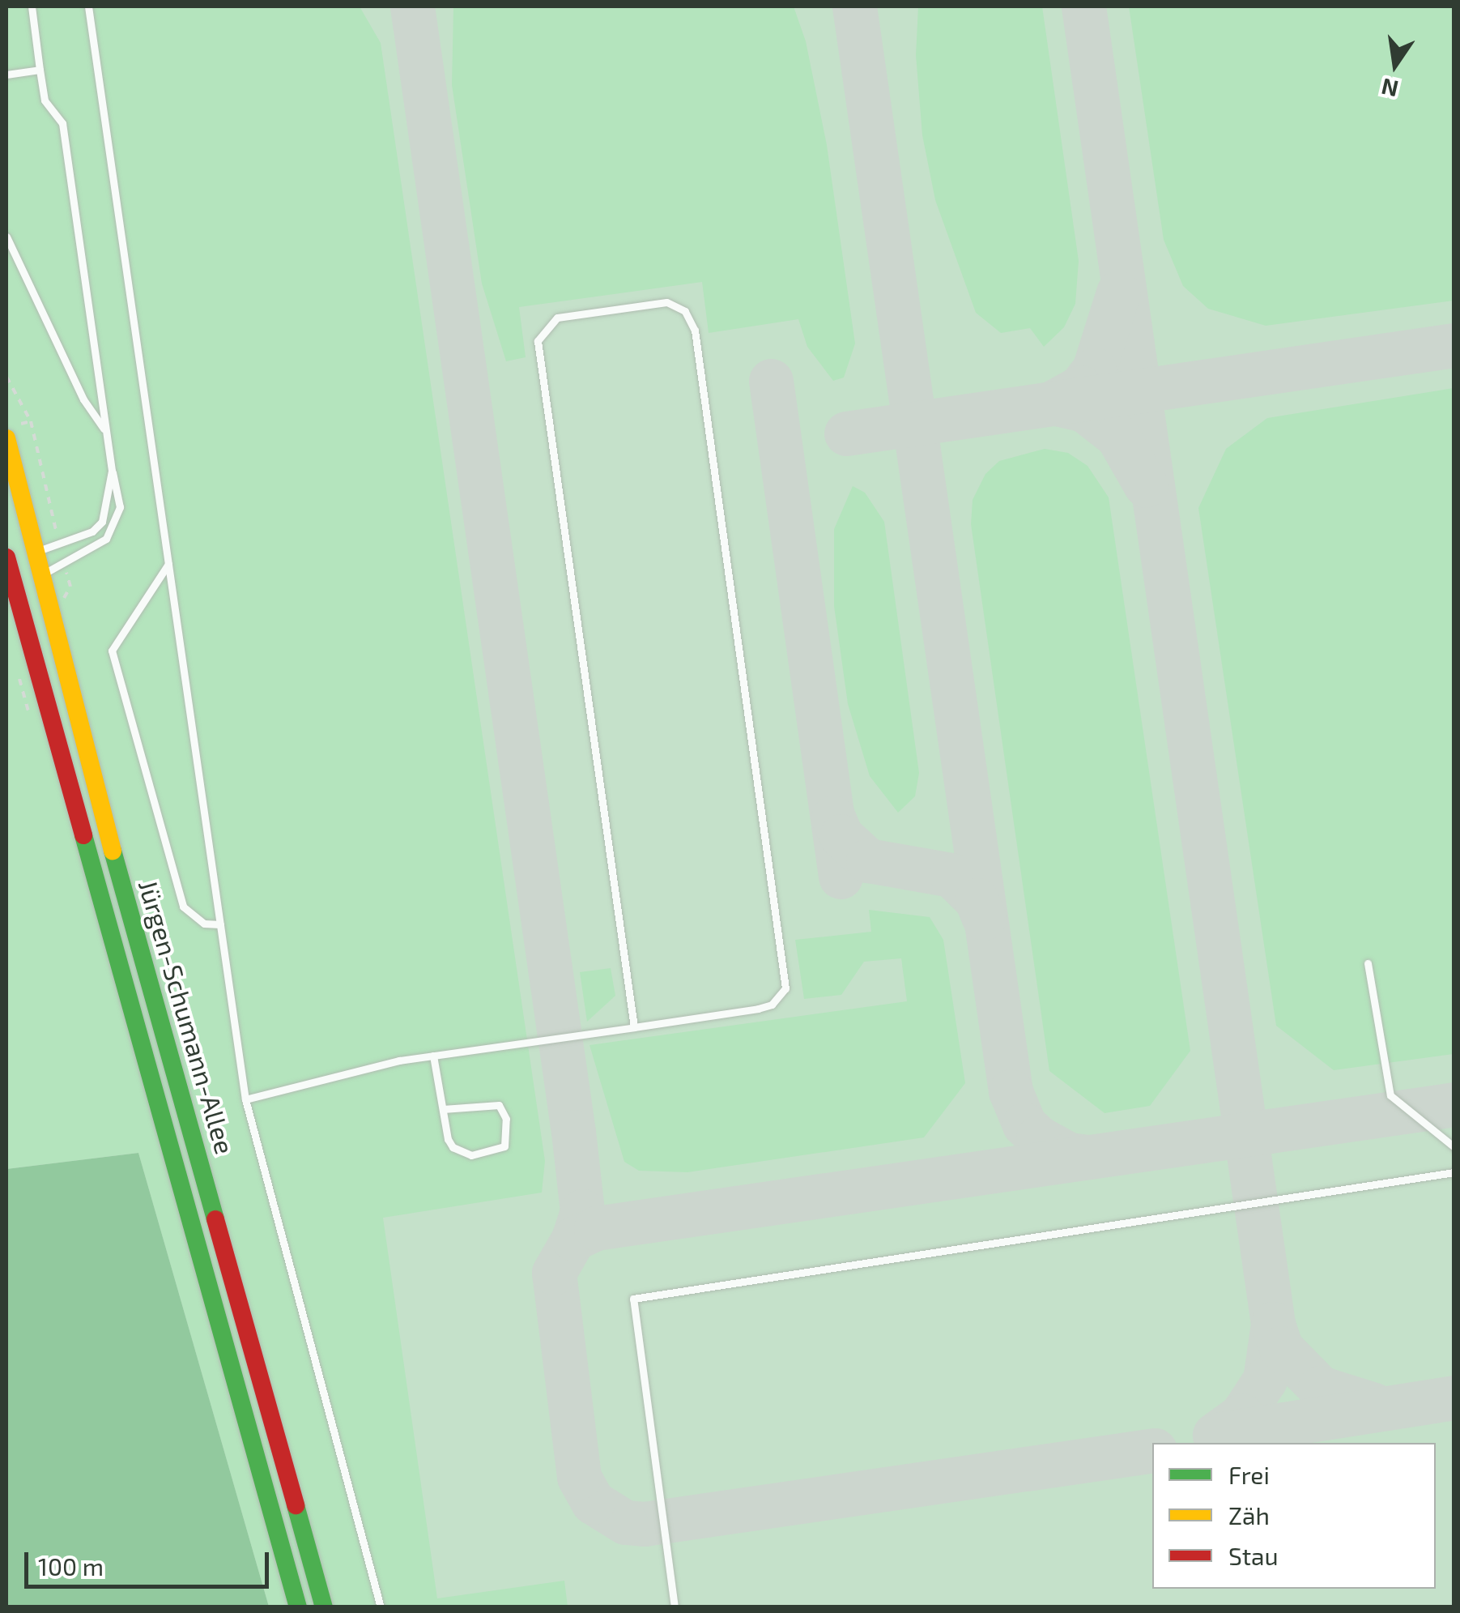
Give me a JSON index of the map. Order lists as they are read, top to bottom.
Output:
{
  "streets": {
    "street": ["Jürgen-Schumann-Allee"]
  },
  "legend": ["Frei", "Zäh", "Stau"],
  "scale_bar": "100 m",
  "north": "bottom"
}
